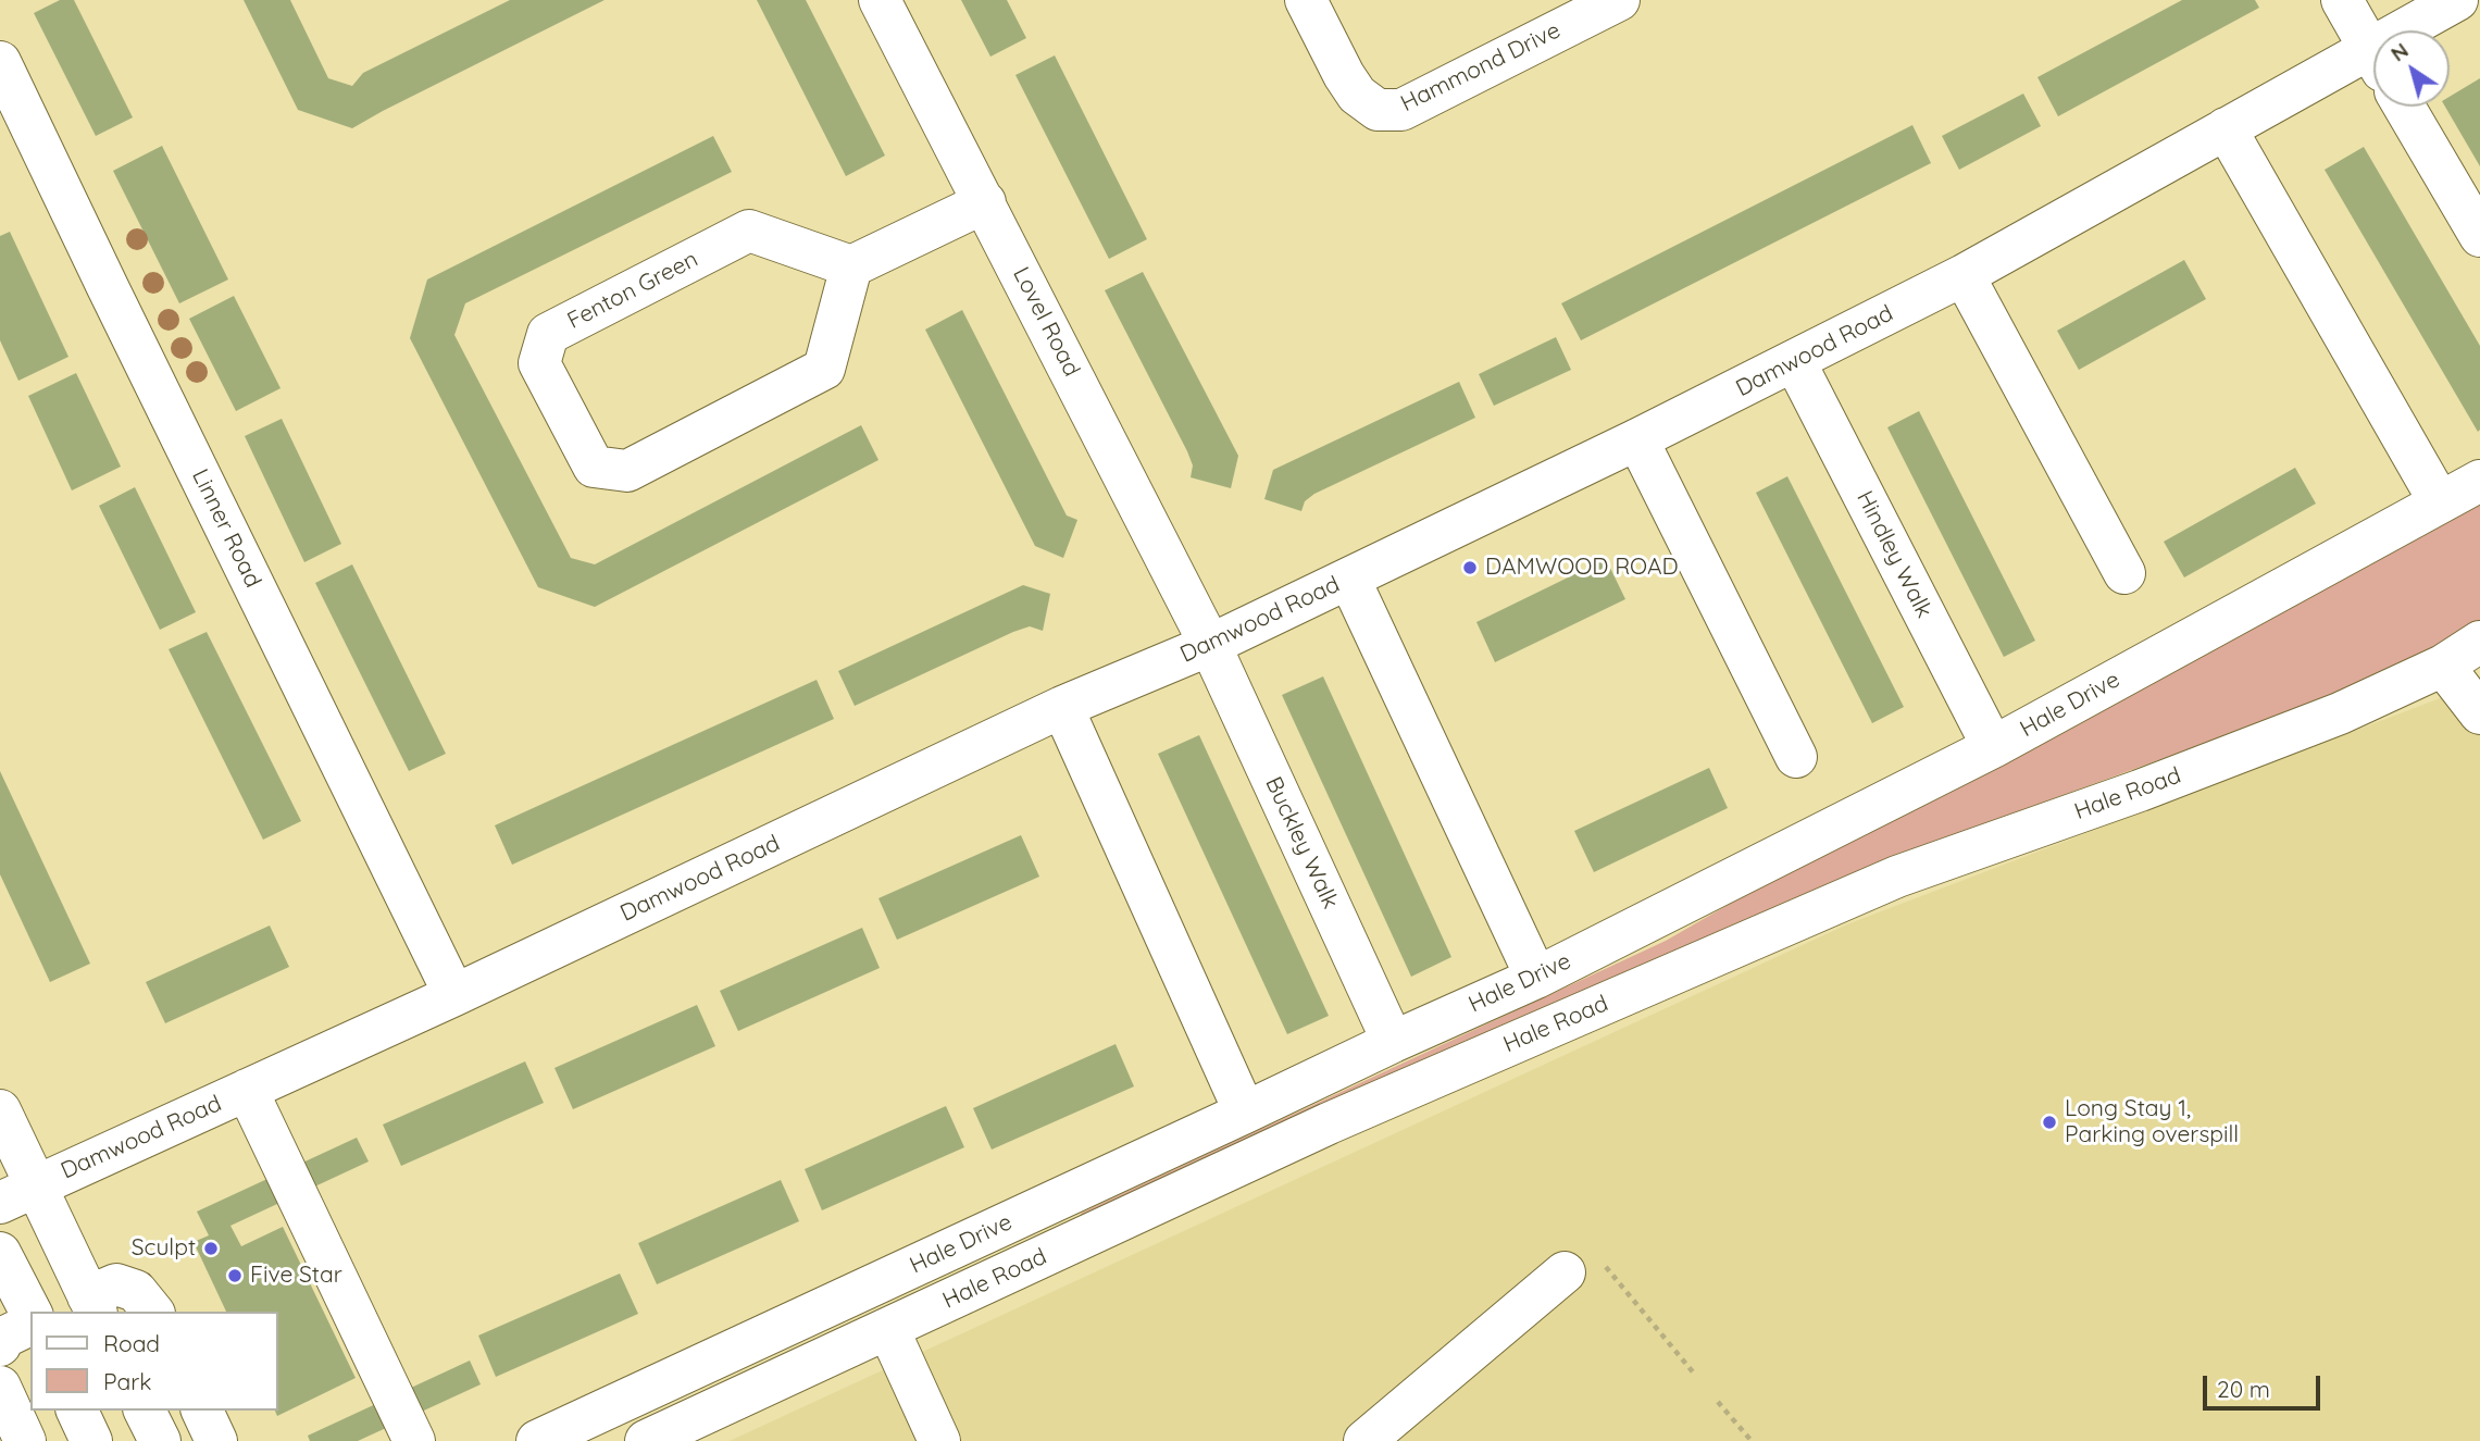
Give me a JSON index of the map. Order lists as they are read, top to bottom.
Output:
{
  "streets": {
    "street": [
      "Hammond Drive",
      "Fenton Green",
      "Lovel Road",
      "Damwood Road",
      "Linner Road",
      "Hindley Walk",
      "Hale Drive",
      "Hale Road",
      "Buckley Walk"
    ]
  },
  "crossings": [
    ["Lovel Road", "Damwood Road"],
    ["Lovel Road", "Buckley Walk"],
    ["Damwood Road", "Linner Road"],
    ["Damwood Road", "Hindley Walk"],
    ["Damwood Road", "Buckley Walk"],
    ["Hindley Walk", "Hale Drive"],
    ["Hale Drive", "Buckley Walk"]
  ],
  "places": [
    "DAMWOOD ROAD",
    "Long Stay 1, Parking overspill",
    "Sculpt",
    "Five Star"
  ],
  "legend": ["Road", "Park"],
  "scale_bar": "20 m",
  "north": "top left"
}
